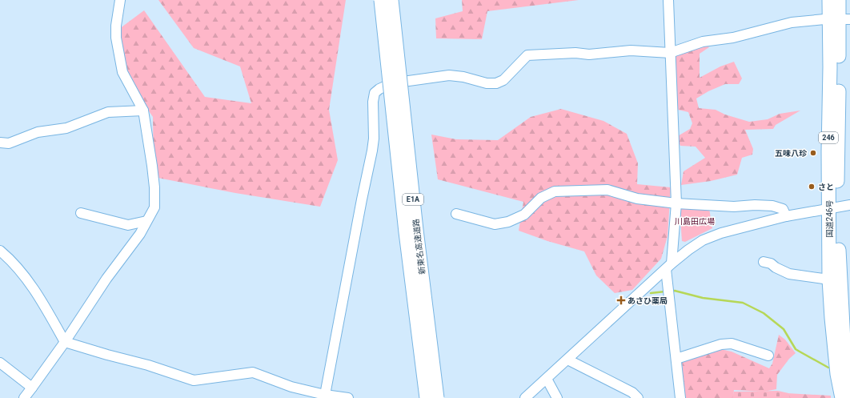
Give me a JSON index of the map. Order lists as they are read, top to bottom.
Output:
{
  "streets": {
    "highway": [
      "246",
      "E1A",
      "国道246号",
      "新東名高速道路"
    ]
  },
  "parks": ["川島田広場"],
  "places": {
    "other": ["五味八珍", "さと"],
    "health": ["あさひ薬局"]
  }
}
